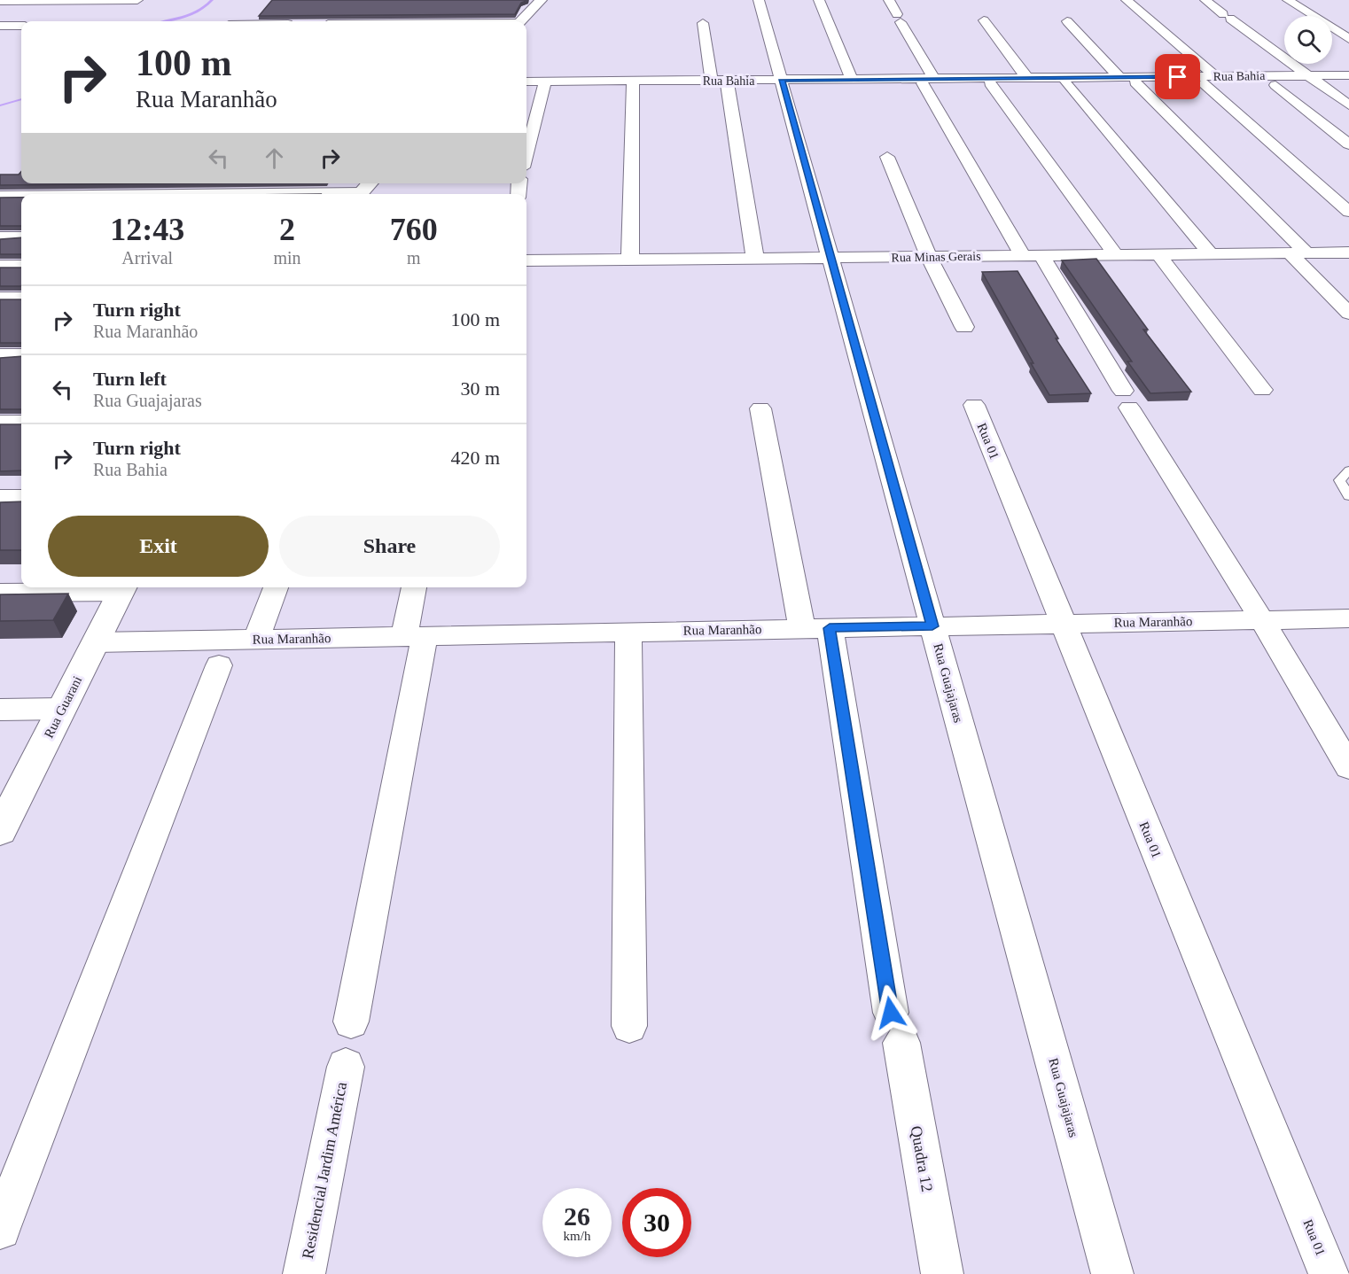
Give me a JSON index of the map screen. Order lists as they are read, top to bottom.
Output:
{
  "streets": {
    "street": [
      "Rua Bahia",
      "Rua Minas Gerais",
      "Rua 01",
      "Rua Maranhão",
      "Rua Guajajaras",
      "Rua Guarani",
      "Quadra 12",
      "Residencial Jardim América"
    ]
  },
  "crossings": [
    ["Rua Bahia", "Rua Guajajaras"],
    ["Rua Minas Gerais", "Rua Guajajaras"],
    ["Rua 01", "Rua Maranhão"],
    ["Rua Maranhão", "Rua Guajajaras"],
    ["Rua Maranhão", "Rua Guarani"],
    ["Rua Maranhão", "Quadra 12"]
  ],
  "page": {
    "turn": ["100 m", "Rua Maranhão"],
    "eta": [
      "12:43",
      "Arrival",
      "2",
      "min",
      "760",
      "m"
    ],
    "list": [
      {
        "name": "Turn right",
        "note": "Rua Maranhão",
        "value": "100 m"
      },
      {
        "name": "Turn left",
        "note": "Rua Guajajaras",
        "value": "30 m"
      },
      {
        "name": "Turn right",
        "note": "Rua Bahia",
        "value": "420 m"
      }
    ],
    "buttons": ["Exit", "Share"],
    "speed": "26 km/h",
    "limit": "30"
  }
}
